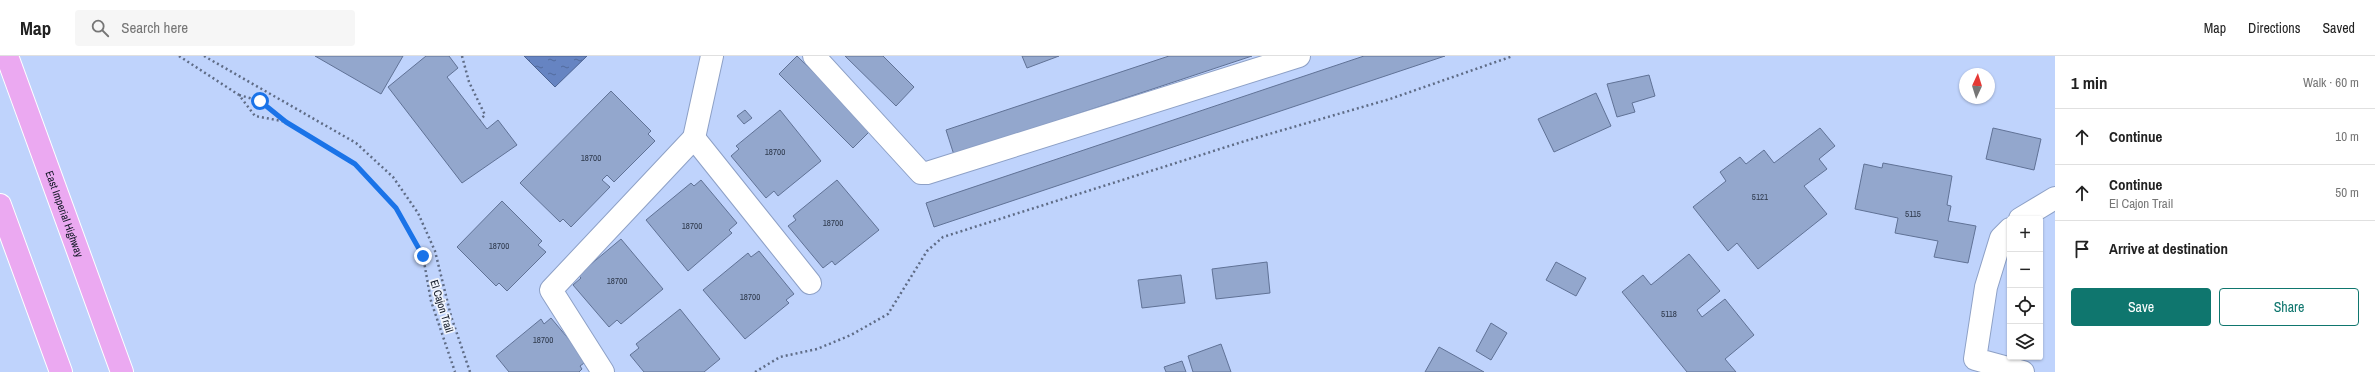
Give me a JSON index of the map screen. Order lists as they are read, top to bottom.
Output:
{
  "streets": {
    "highway": ["East Imperial Highway"],
    "path": ["El Cajon Trail"]
  },
  "house_numbers": [
    "18700",
    "18700",
    "5121",
    "5115",
    "18700",
    "18700",
    "18700",
    "18700",
    "18700",
    "5118",
    "18700"
  ],
  "north": "top",
  "page": {
    "header": "Map",
    "search": "Search here",
    "nav": ["Map", "Directions", "Saved"],
    "heading": ["1 min", "Walk · 60 m"],
    "list": [
      ["Continue", "10 m"],
      ["Continue", "El Cajon Trail", "50 m"],
      "Arrive at destination"
    ],
    "map_buttons": ["+", "−"],
    "buttons": ["Save", "Share"]
  }
}
